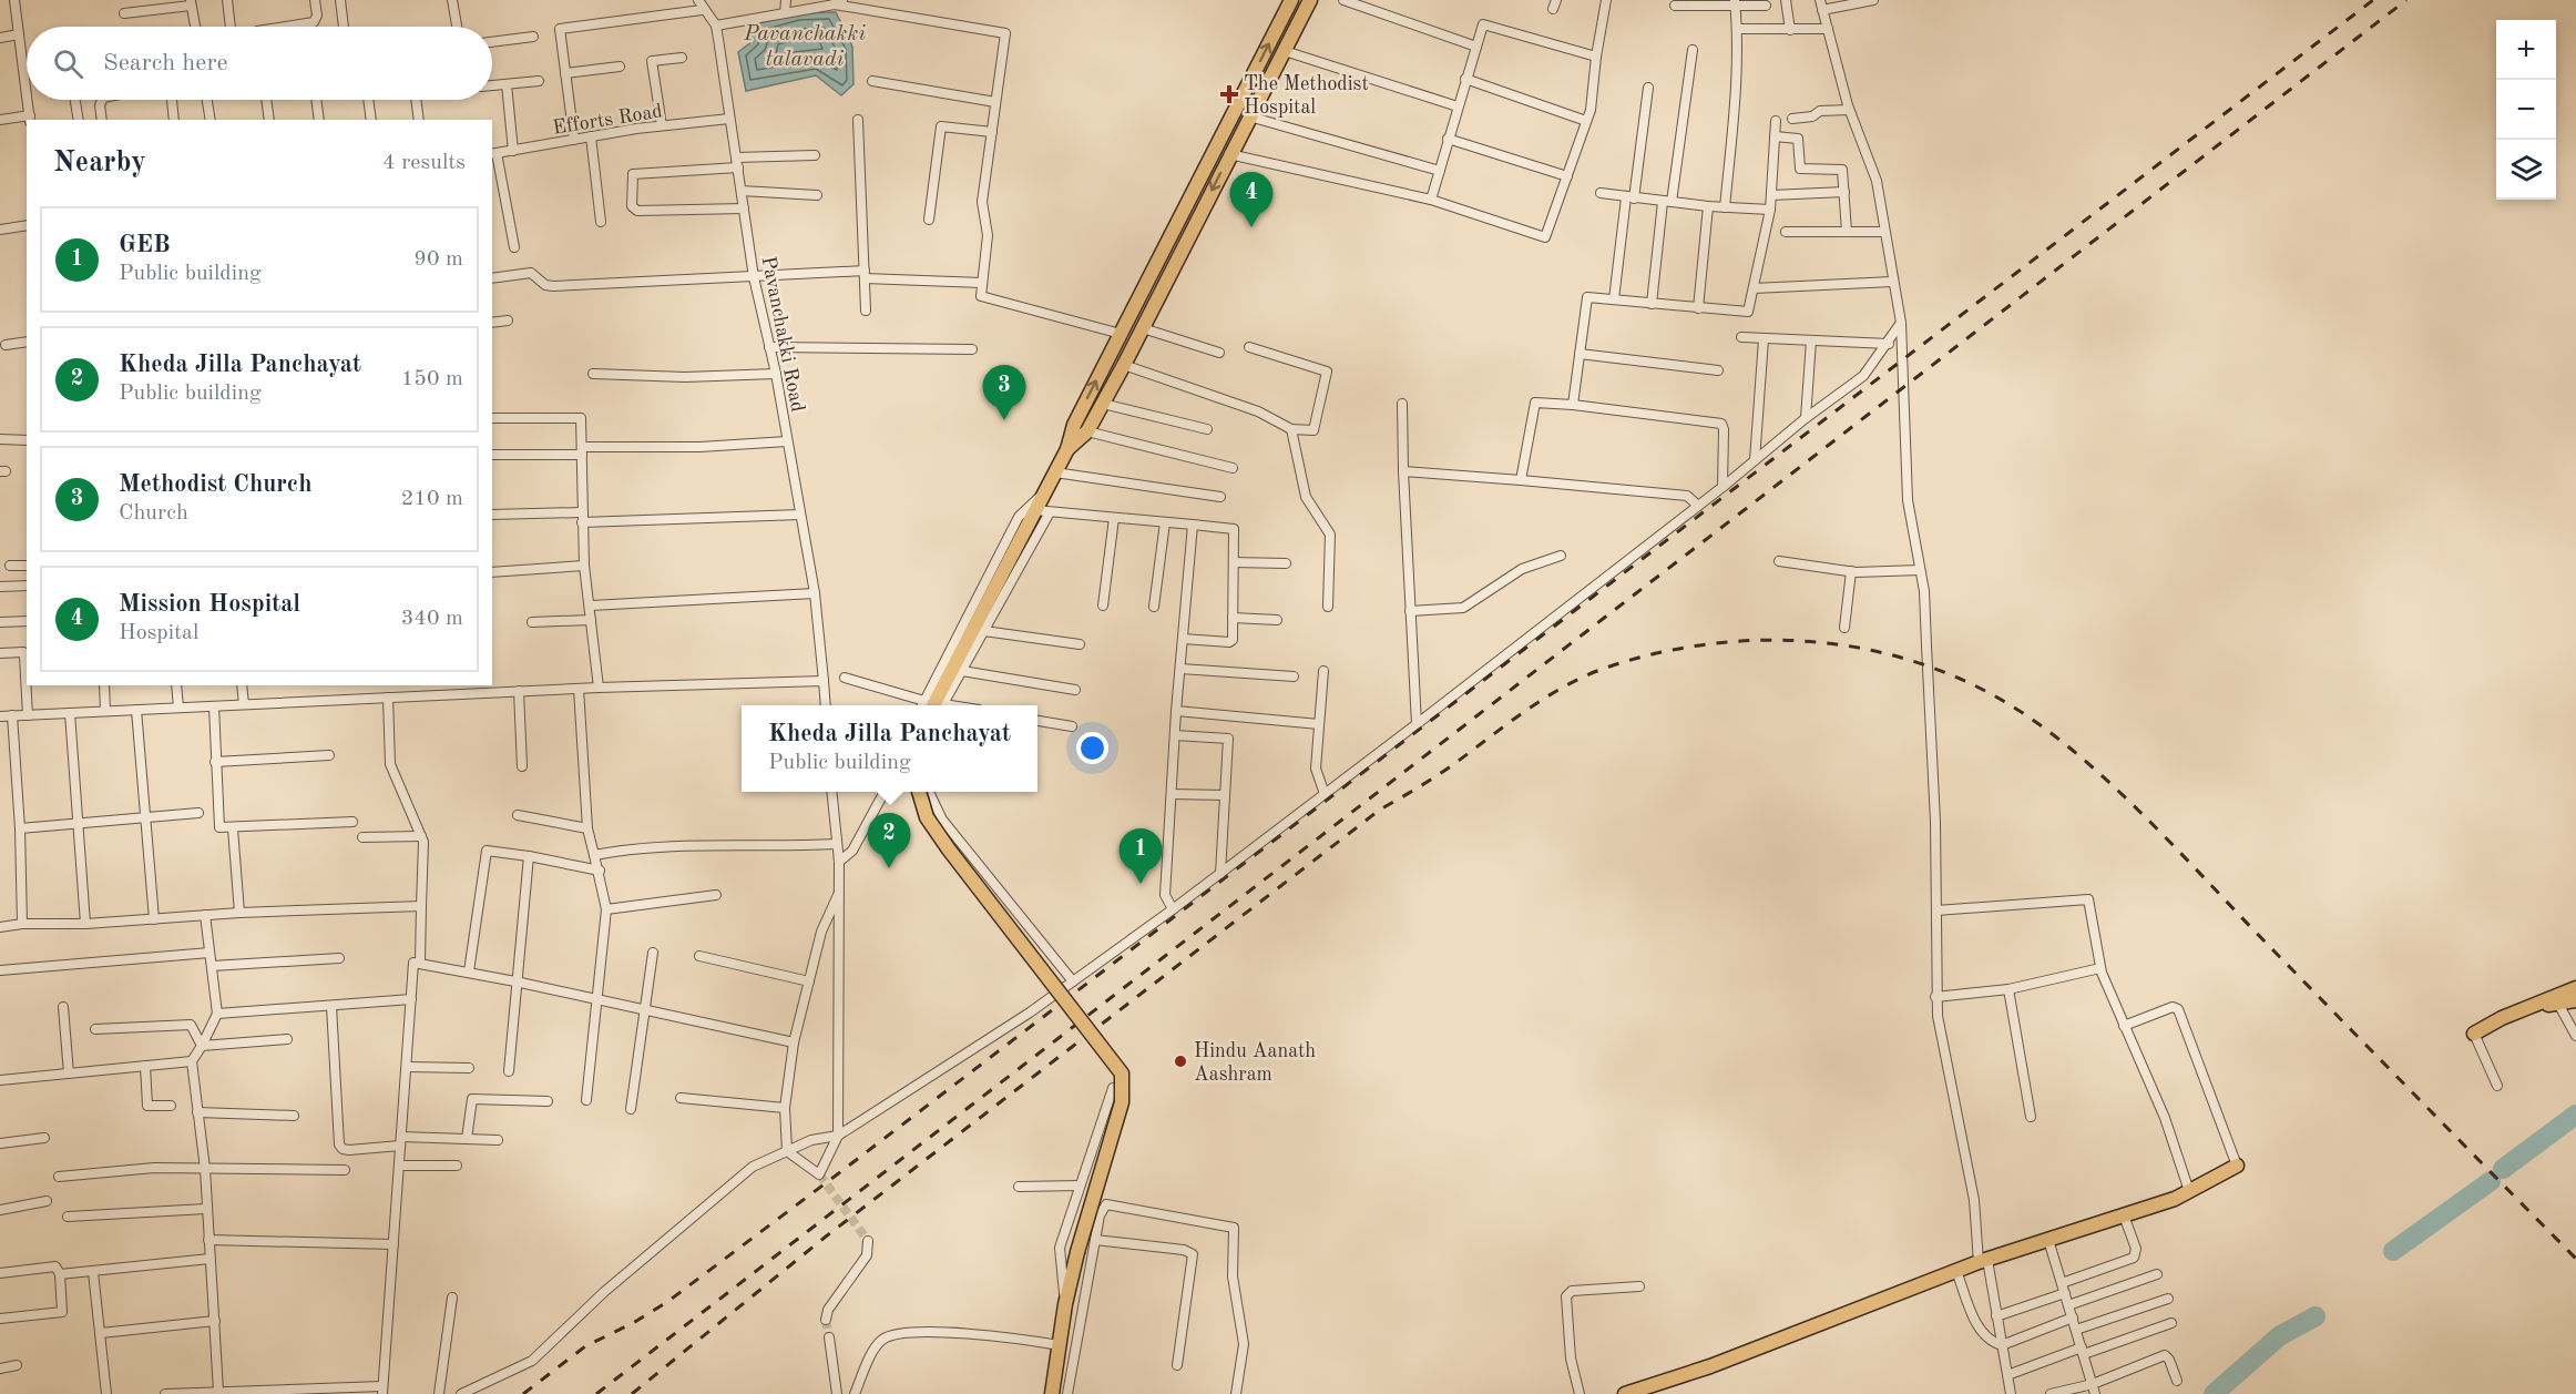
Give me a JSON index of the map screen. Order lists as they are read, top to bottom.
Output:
{
  "streets": {
    "street": ["Efforts Road", "Pavanchakki Road"]
  },
  "crossings": [
    ["Efforts Road", "Pavanchakki Road"]
  ],
  "water": ["Pavanchakki talavadi"],
  "places": {
    "health": ["The Methodist Hospital"],
    "other": ["Hindu Aanath Aashram"]
  },
  "page": {
    "map_buttons": ["+", "−"],
    "search": "Search here",
    "heading": ["Nearby", "4 results"],
    "pins": [
      "4",
      "3",
      "2",
      "1"
    ],
    "list": [
      {
        "mark": "1",
        "name": "GEB",
        "note": "Public building",
        "value": "90 m"
      },
      {
        "mark": "2",
        "name": "Kheda Jilla Panchayat",
        "note": "Public building",
        "value": "150 m"
      },
      {
        "mark": "3",
        "name": "Methodist Church",
        "note": "Church",
        "value": "210 m"
      },
      {
        "mark": "4",
        "name": "Mission Hospital",
        "note": "Hospital",
        "value": "340 m"
      }
    ],
    "popup": ["Kheda Jilla Panchayat", "Public building"]
  }
}
